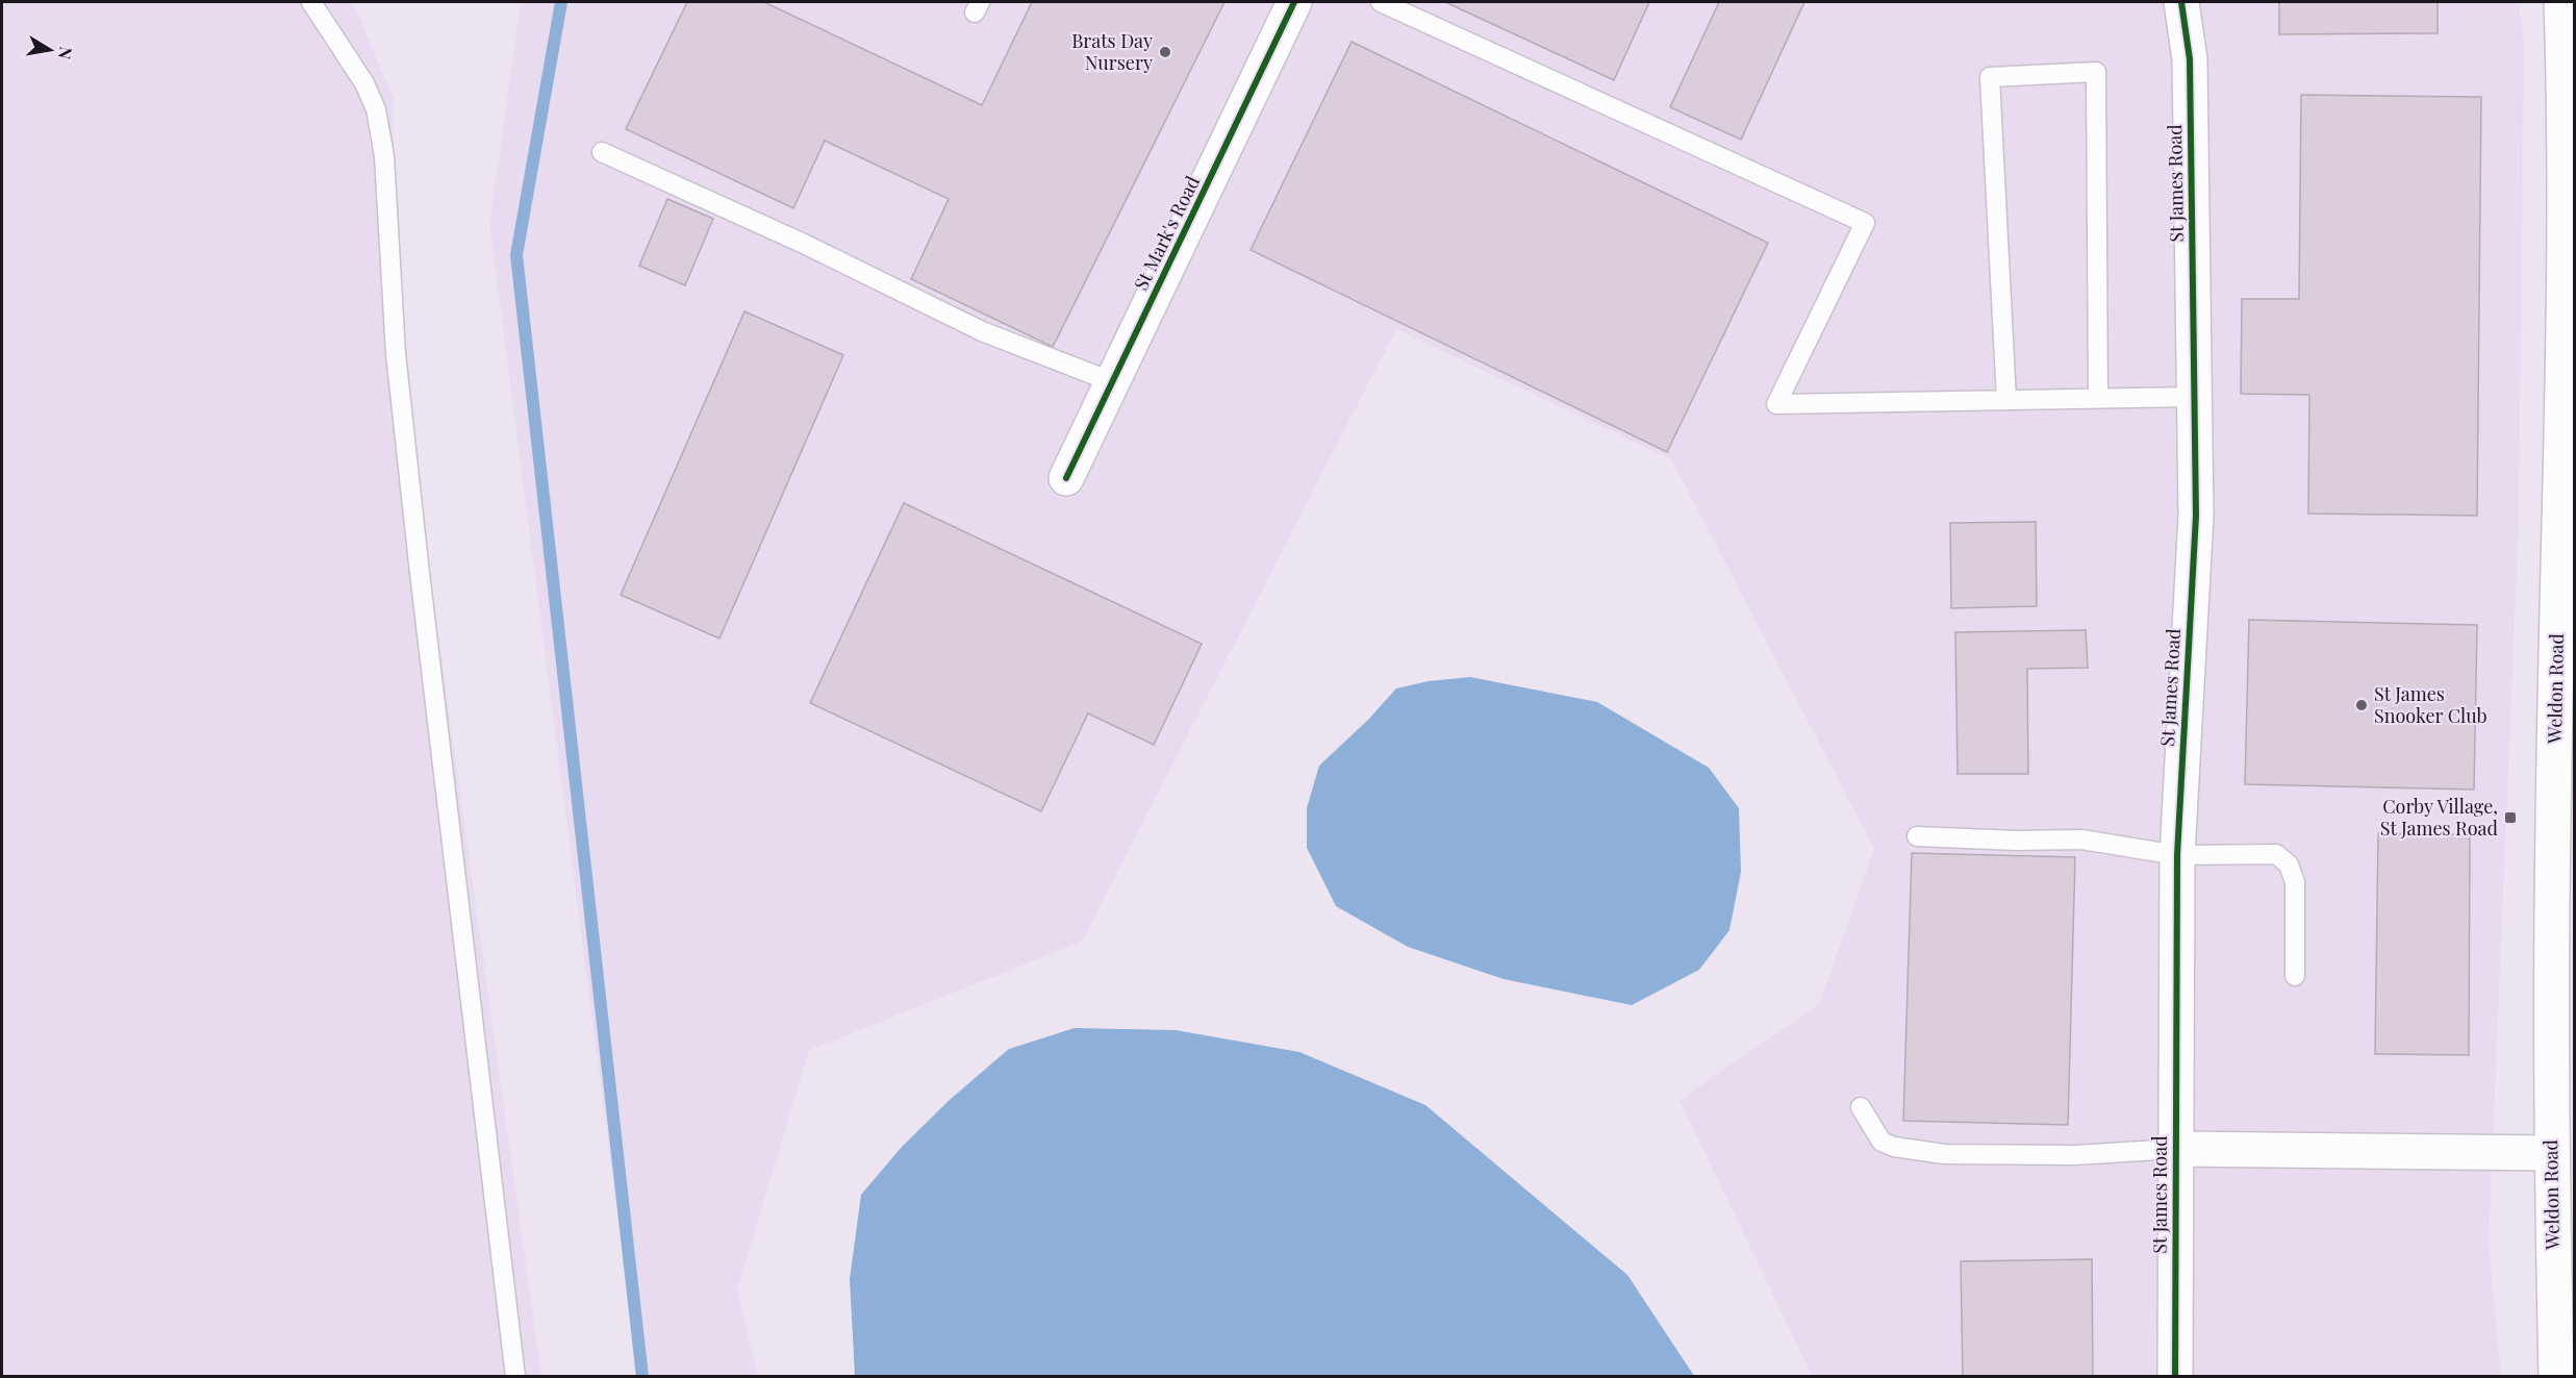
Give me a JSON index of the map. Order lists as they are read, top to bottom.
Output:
{
  "streets": {
    "main road": ["St James Road", "St Mark's Road", "Weldon Road"]
  },
  "crossings": [
    ["St James Road", "Weldon Road"]
  ],
  "places": {
    "other": ["Brats Day Nursery", "St James Snooker Club"],
    "transit": ["Corby Village, St James Road"]
  },
  "north": "right"
}
